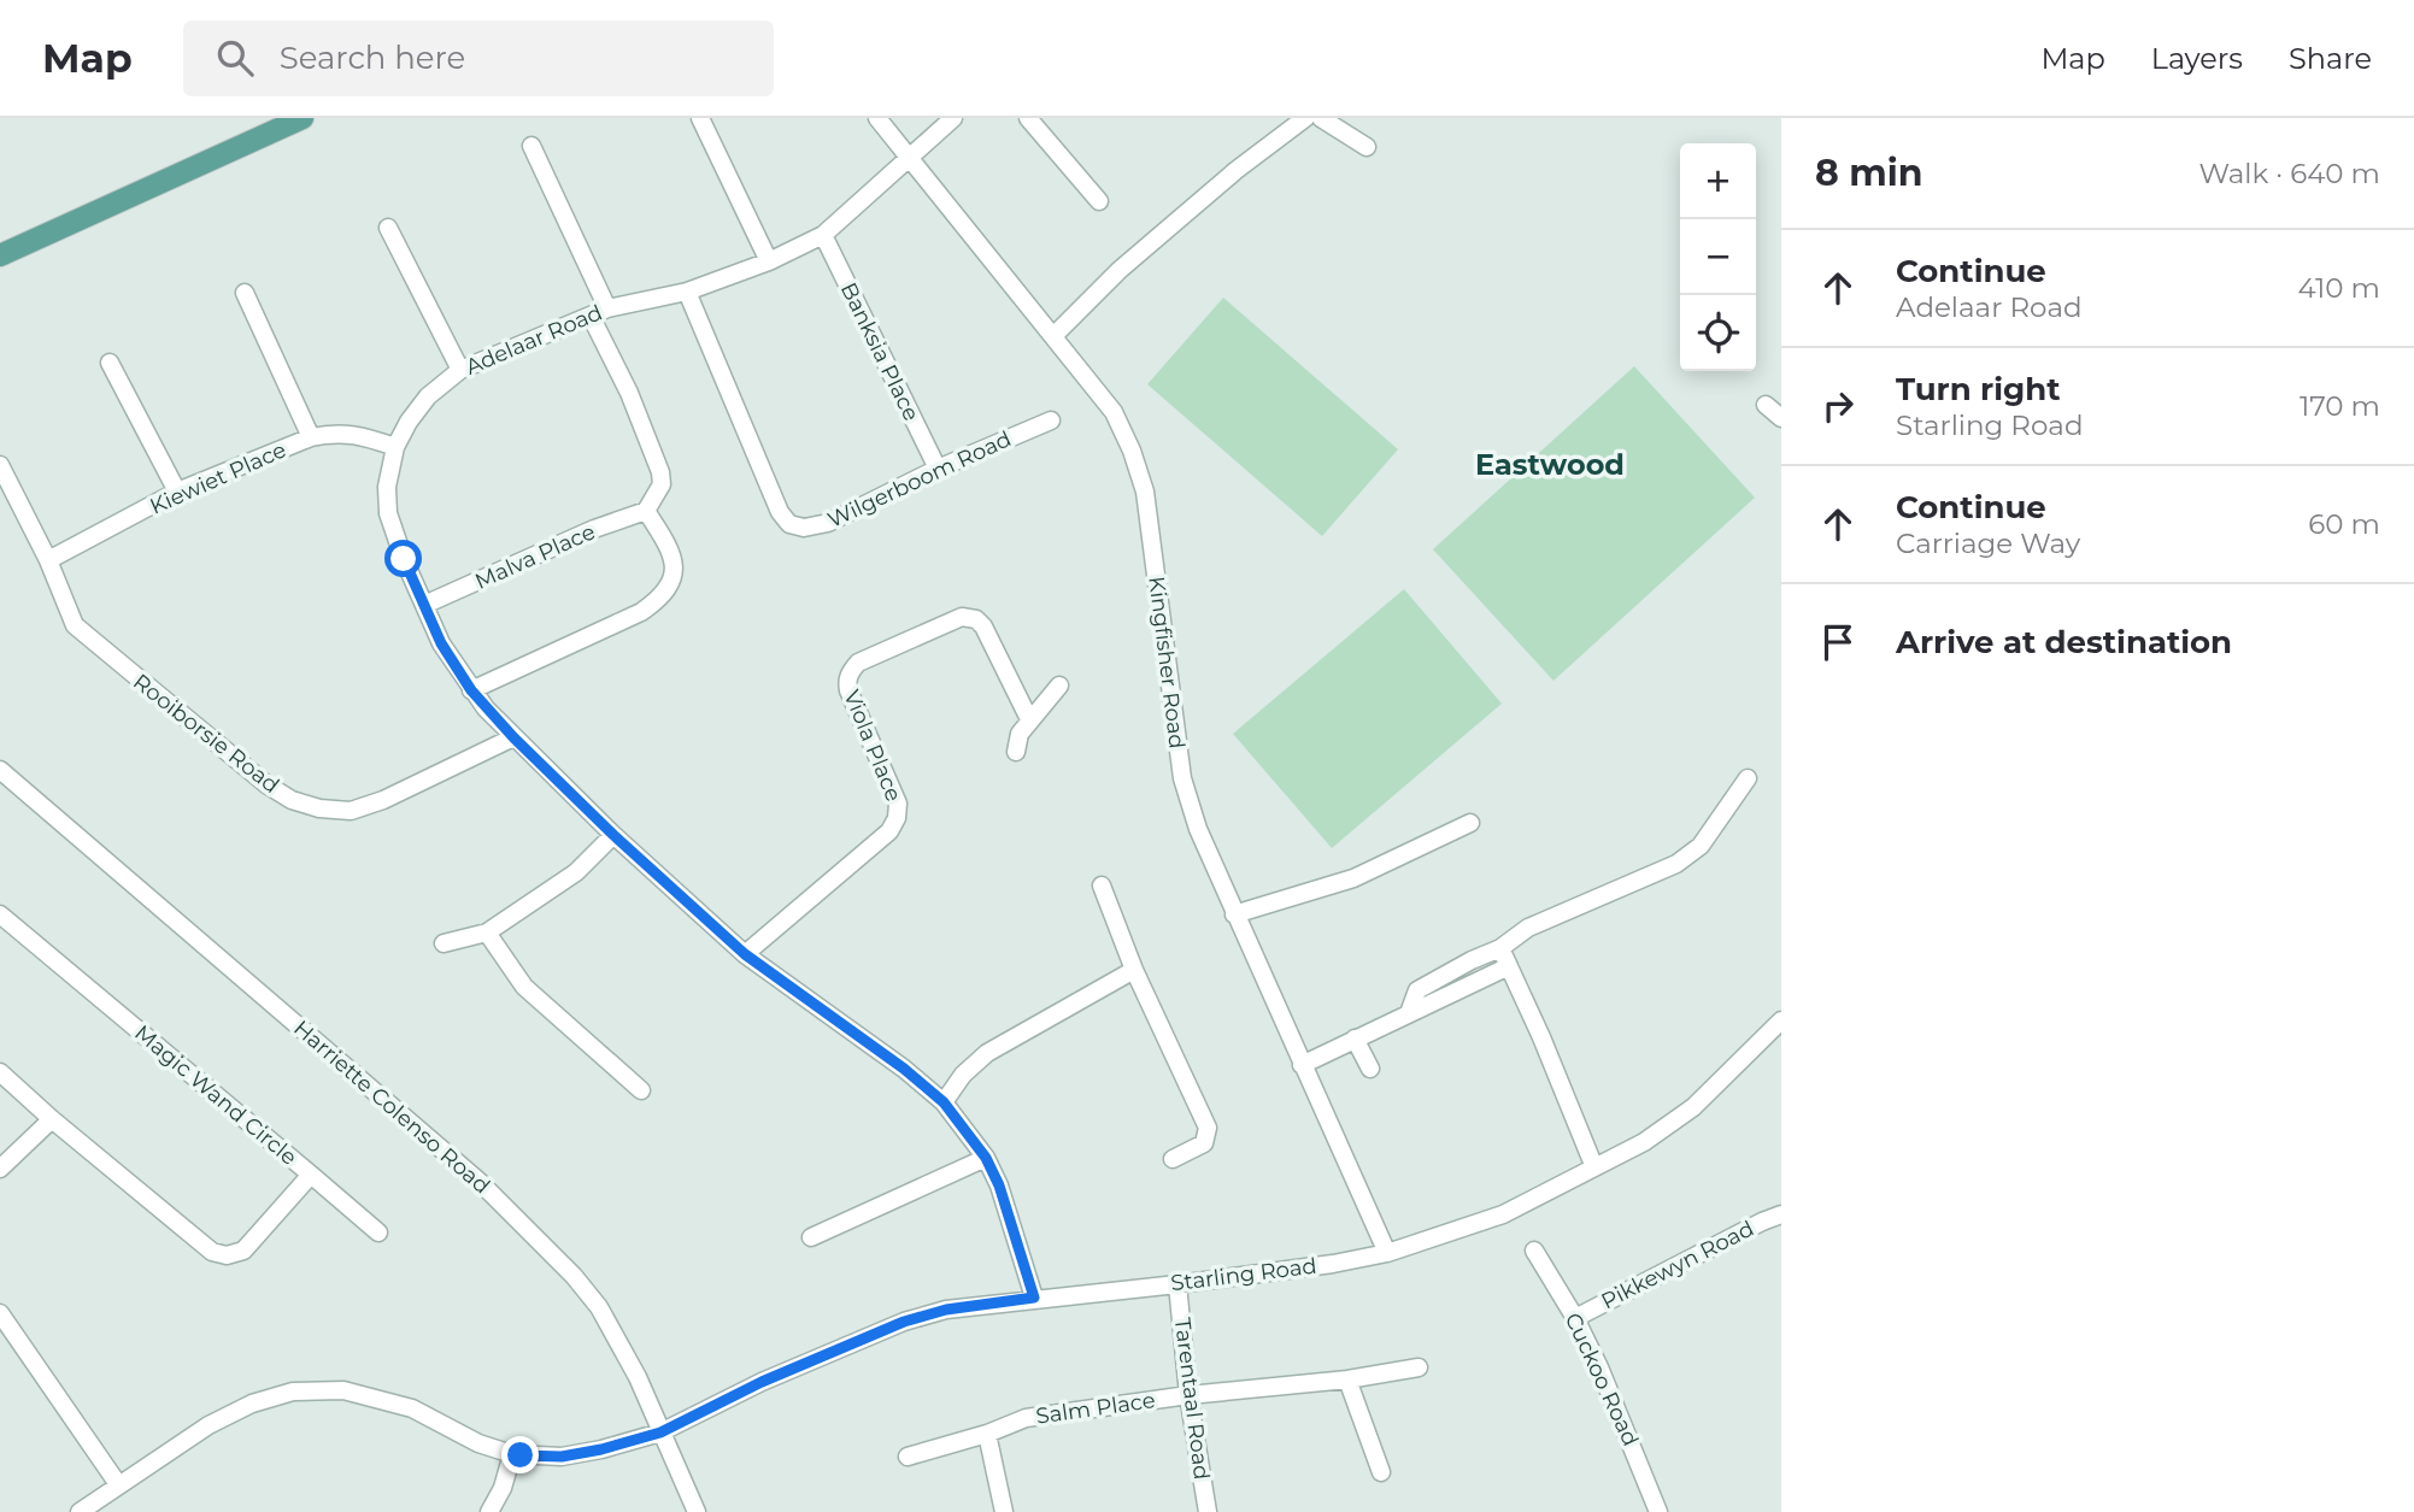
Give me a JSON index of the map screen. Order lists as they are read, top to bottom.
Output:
{
  "streets": {
    "street": [
      "Adelaar Road",
      "Banksia Place",
      "Kiewiet Place",
      "Wilgerboom Road",
      "Malva Place",
      "Kingfisher Road",
      "Rooiborsie Road",
      "Viola Place",
      "Magic Wand Circle",
      "Harriette Colenso Road",
      "Pikkewyn Road",
      "Starling Road",
      "Cuckoo Road",
      "Tarentaal Road",
      "Salm Place"
    ]
  },
  "crossings": [
    ["Adelaar Road", "Banksia Place"],
    ["Adelaar Road", "Kiewiet Place"],
    ["Adelaar Road", "Wilgerboom Road"],
    ["Adelaar Road", "Malva Place"],
    ["Adelaar Road", "Kingfisher Road"],
    ["Adelaar Road", "Rooiborsie Road"],
    ["Adelaar Road", "Viola Place"],
    ["Adelaar Road", "Starling Road"],
    ["Banksia Place", "Wilgerboom Road"],
    ["Kiewiet Place", "Rooiborsie Road"],
    ["Kingfisher Road", "Starling Road"],
    ["Harriette Colenso Road", "Starling Road"],
    ["Pikkewyn Road", "Cuckoo Road"],
    ["Starling Road", "Tarentaal Road"],
    ["Tarentaal Road", "Salm Place"]
  ],
  "districts": ["Eastwood"],
  "page": {
    "header": "Map",
    "search": "Search here",
    "nav": ["Map", "Layers", "Share"],
    "heading": ["8 min", "Walk · 640 m"],
    "map_buttons": ["+", "−"],
    "list": [
      ["Continue", "Adelaar Road", "410 m"],
      ["Turn right", "Starling Road", "170 m"],
      ["Continue", "Carriage Way", "60 m"],
      "Arrive at destination"
    ]
  }
}
